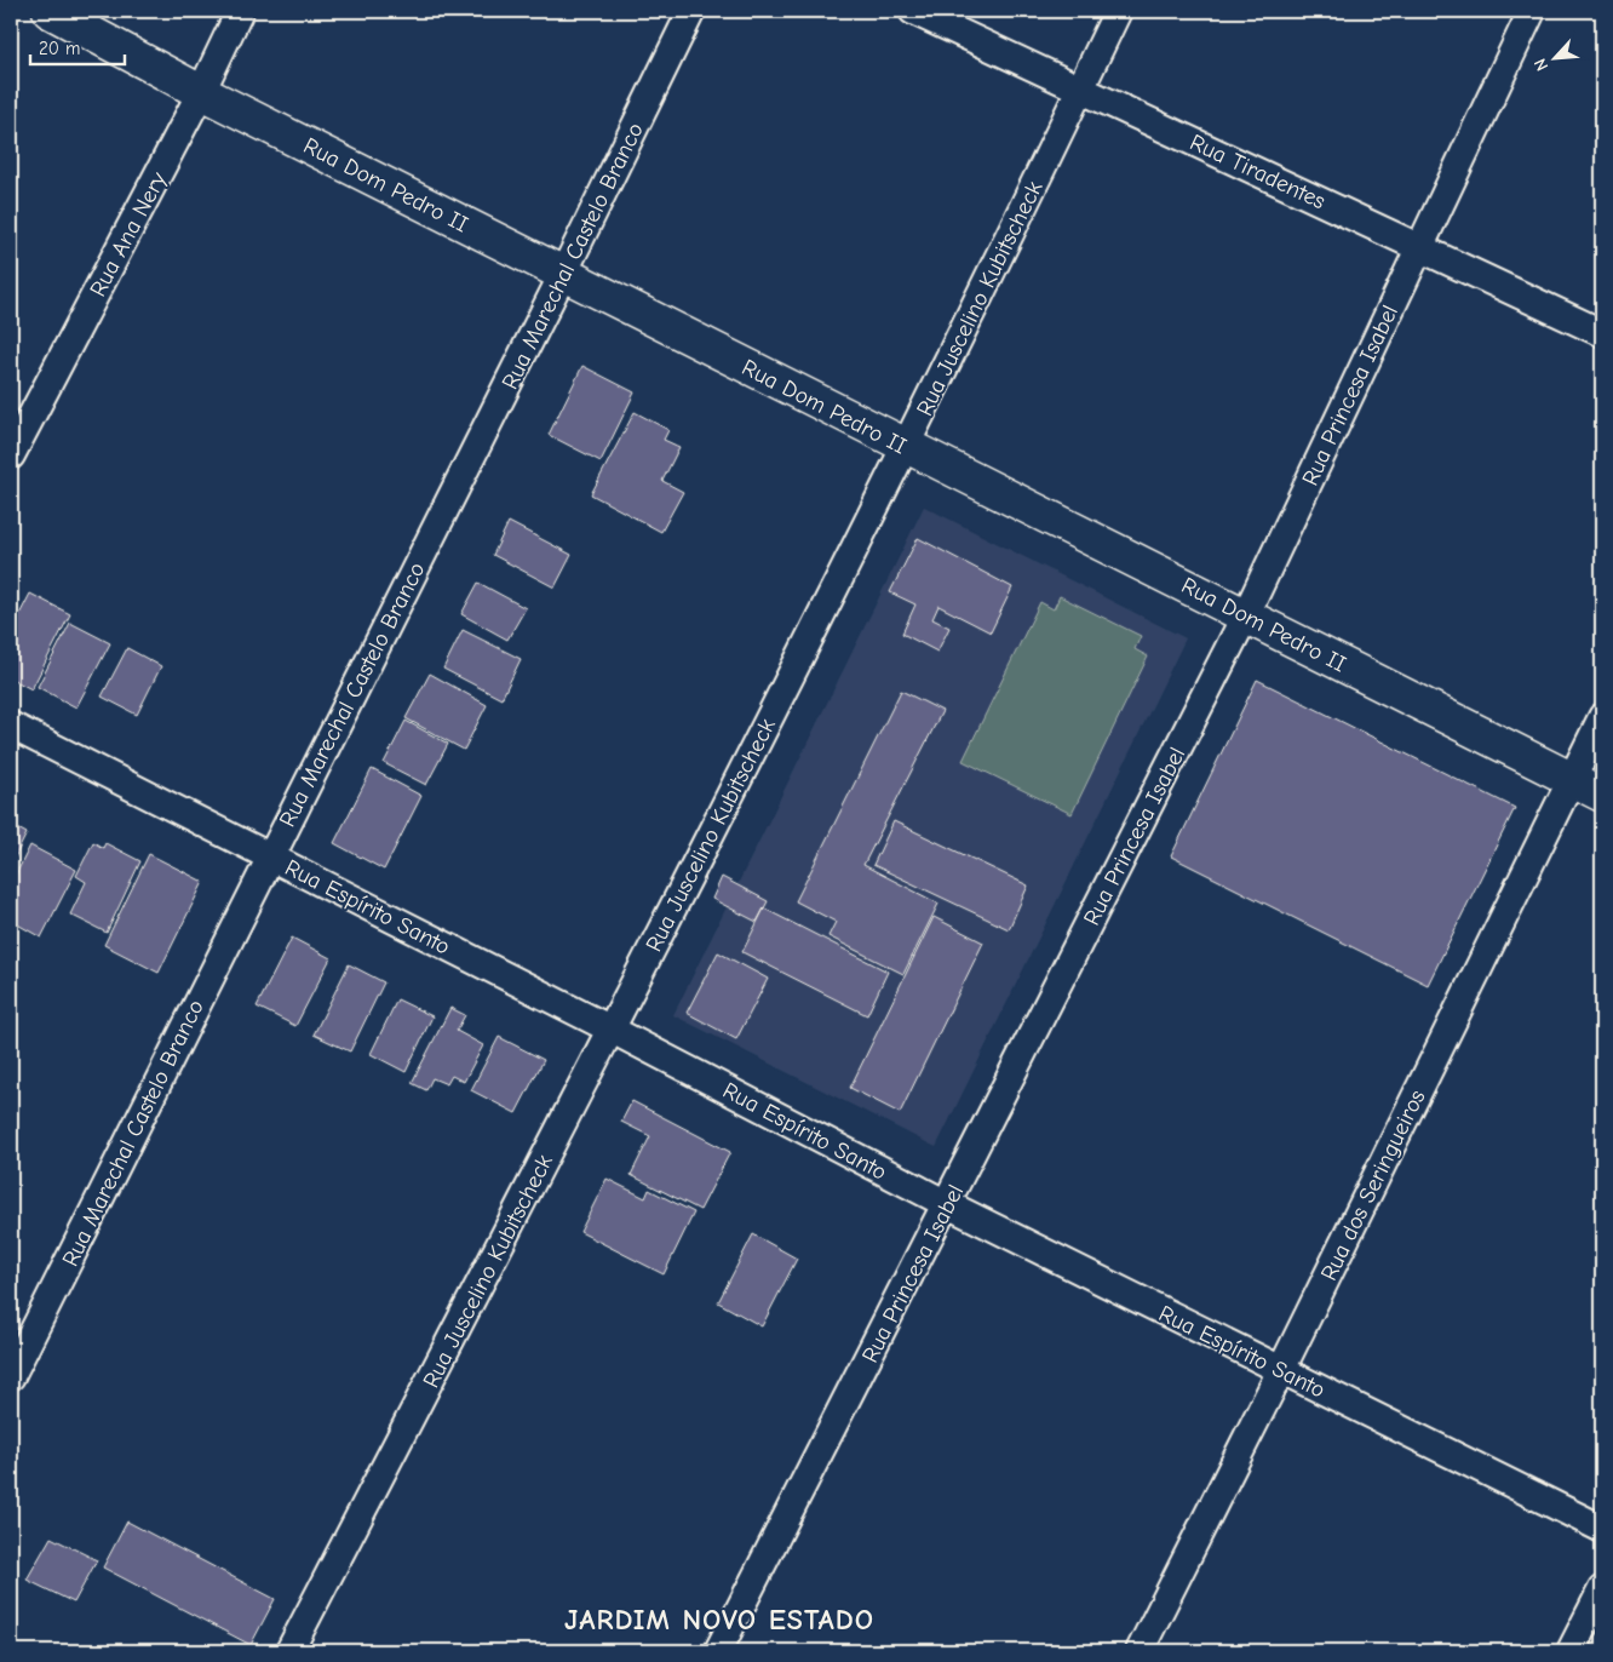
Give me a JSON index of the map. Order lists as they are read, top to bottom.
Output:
{
  "streets": {
    "street": [
      "Rua Tiradentes",
      "Rua Dom Pedro II",
      "Rua Ana Nery",
      "Rua Marechal Castelo Branco",
      "Rua Juscelino Kubitscheck",
      "Rua Princesa Isabel",
      "Rua Espírito Santo",
      "Rua dos Seringueiros"
    ]
  },
  "crossings": [
    ["Rua Tiradentes", "Rua Juscelino Kubitscheck"],
    ["Rua Tiradentes", "Rua Princesa Isabel"],
    ["Rua Dom Pedro II", "Rua Ana Nery"],
    ["Rua Dom Pedro II", "Rua Marechal Castelo Branco"],
    ["Rua Dom Pedro II", "Rua Juscelino Kubitscheck"],
    ["Rua Dom Pedro II", "Rua Princesa Isabel"],
    ["Rua Dom Pedro II", "Rua dos Seringueiros"],
    ["Rua Marechal Castelo Branco", "Rua Espírito Santo"],
    ["Rua Juscelino Kubitscheck", "Rua Espírito Santo"],
    ["Rua Princesa Isabel", "Rua Espírito Santo"],
    ["Rua Espírito Santo", "Rua dos Seringueiros"]
  ],
  "districts": ["JARDIM NOVO ESTADO"],
  "scale_bar": "20 m",
  "north": "bottom left"
}
